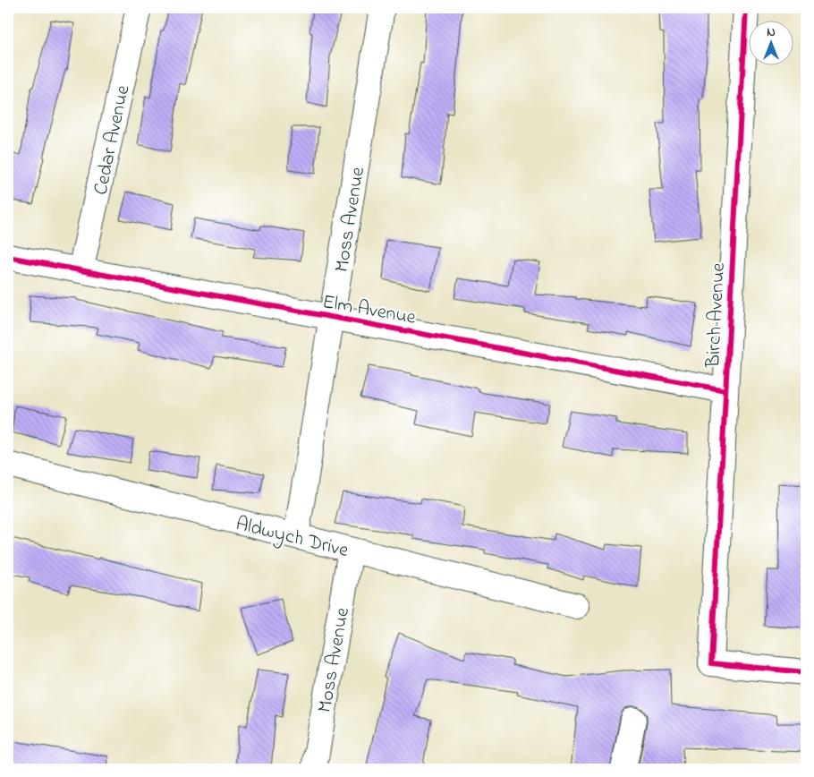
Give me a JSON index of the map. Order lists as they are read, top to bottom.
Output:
{
  "streets": {
    "street": [
      "Cedar Avenue",
      "Moss Avenue",
      "Elm Avenue",
      "Birch Avenue",
      "Aldwych Drive"
    ]
  },
  "crossings": [
    ["Cedar Avenue", "Elm Avenue"],
    ["Moss Avenue", "Elm Avenue"],
    ["Moss Avenue", "Aldwych Drive"],
    ["Elm Avenue", "Birch Avenue"]
  ],
  "north": "top"
}
